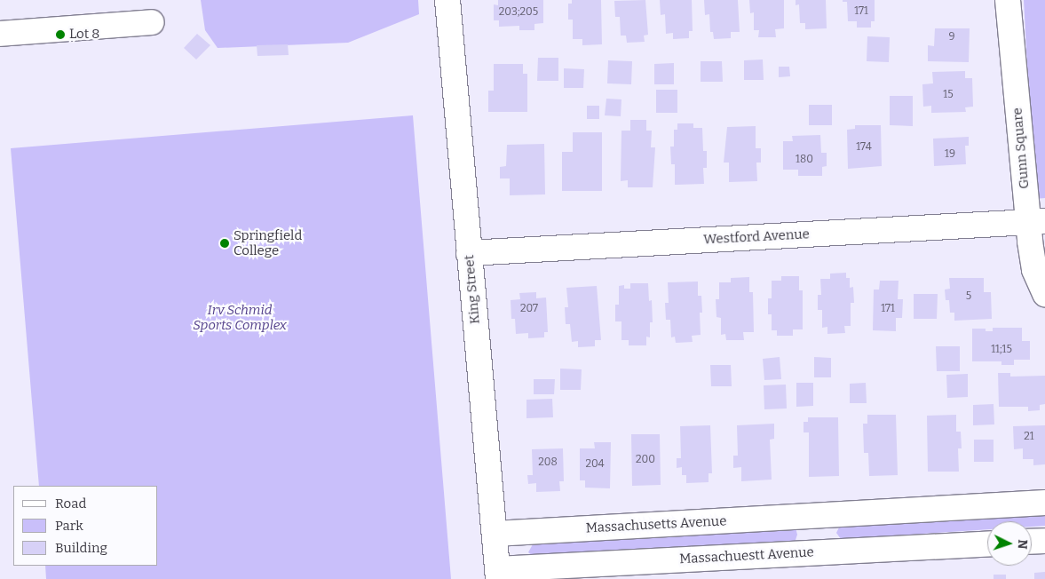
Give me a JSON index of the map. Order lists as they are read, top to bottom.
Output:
{
  "streets": {
    "street": [
      "Gunn Square",
      "Westford Avenue",
      "King Street",
      "Massachusetts Avenue",
      "Massachuestt Avenue"
    ]
  },
  "crossings": [
    ["Gunn Square", "Westford Avenue"],
    ["Westford Avenue", "King Street"],
    ["King Street", "Massachusetts Avenue"],
    ["King Street", "Massachuestt Avenue"]
  ],
  "parks": ["Irv Schmid Sports Complex"],
  "places": ["Lot 8", "Springfield College"],
  "house_numbers": [
    "171",
    "203;205",
    "9",
    "15",
    "174",
    "19",
    "180",
    "5",
    "207",
    "171",
    "11;15",
    "21",
    "200",
    "208",
    "204"
  ],
  "legend": ["Road", "Park", "Building"],
  "north": "right"
}
